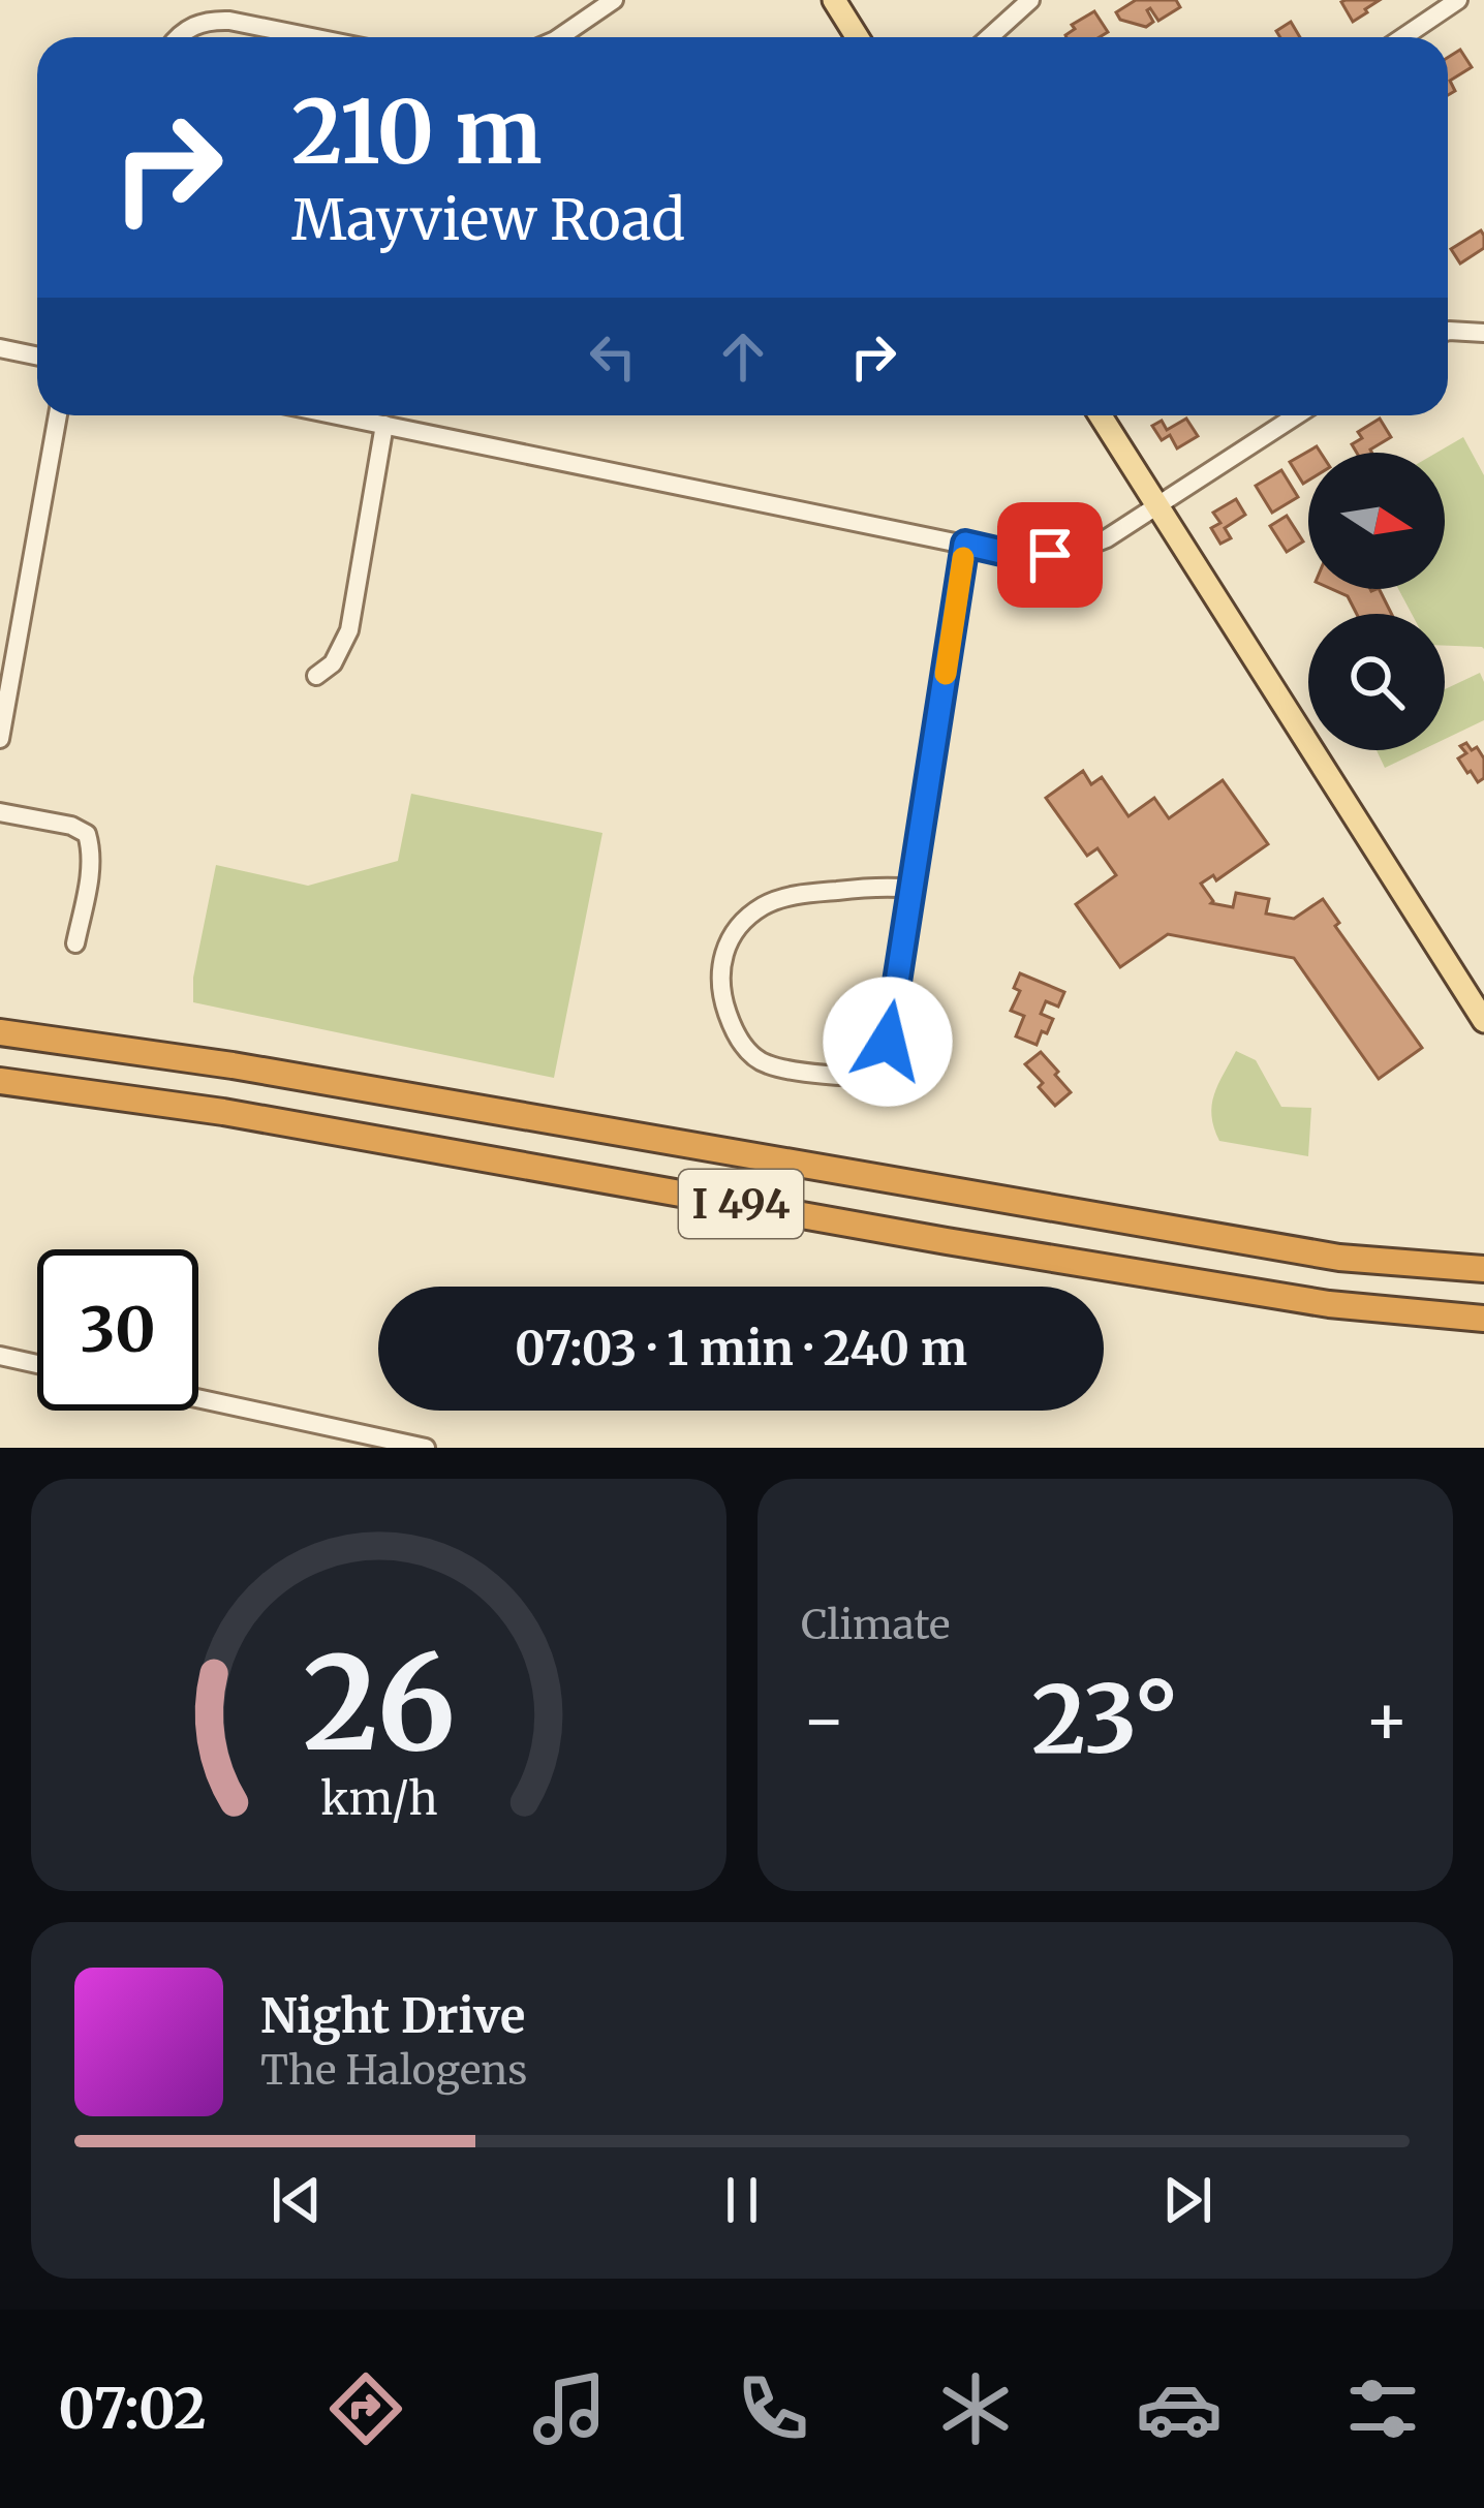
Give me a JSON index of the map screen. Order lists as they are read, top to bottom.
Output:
{
  "streets": {
    "highway": ["I 494"]
  },
  "north": "right",
  "page": {
    "turn": ["210 m", "Mayview Road"],
    "limit": "30",
    "trip": "07:03 · 1 min · 240 m",
    "tile": "Climate",
    "heat": ["−", "23°", "+"],
    "song": ["Night Drive", "The Halogens"],
    "tabs": "07:02",
    "gauge": ["26", "km/h"]
  }
}
